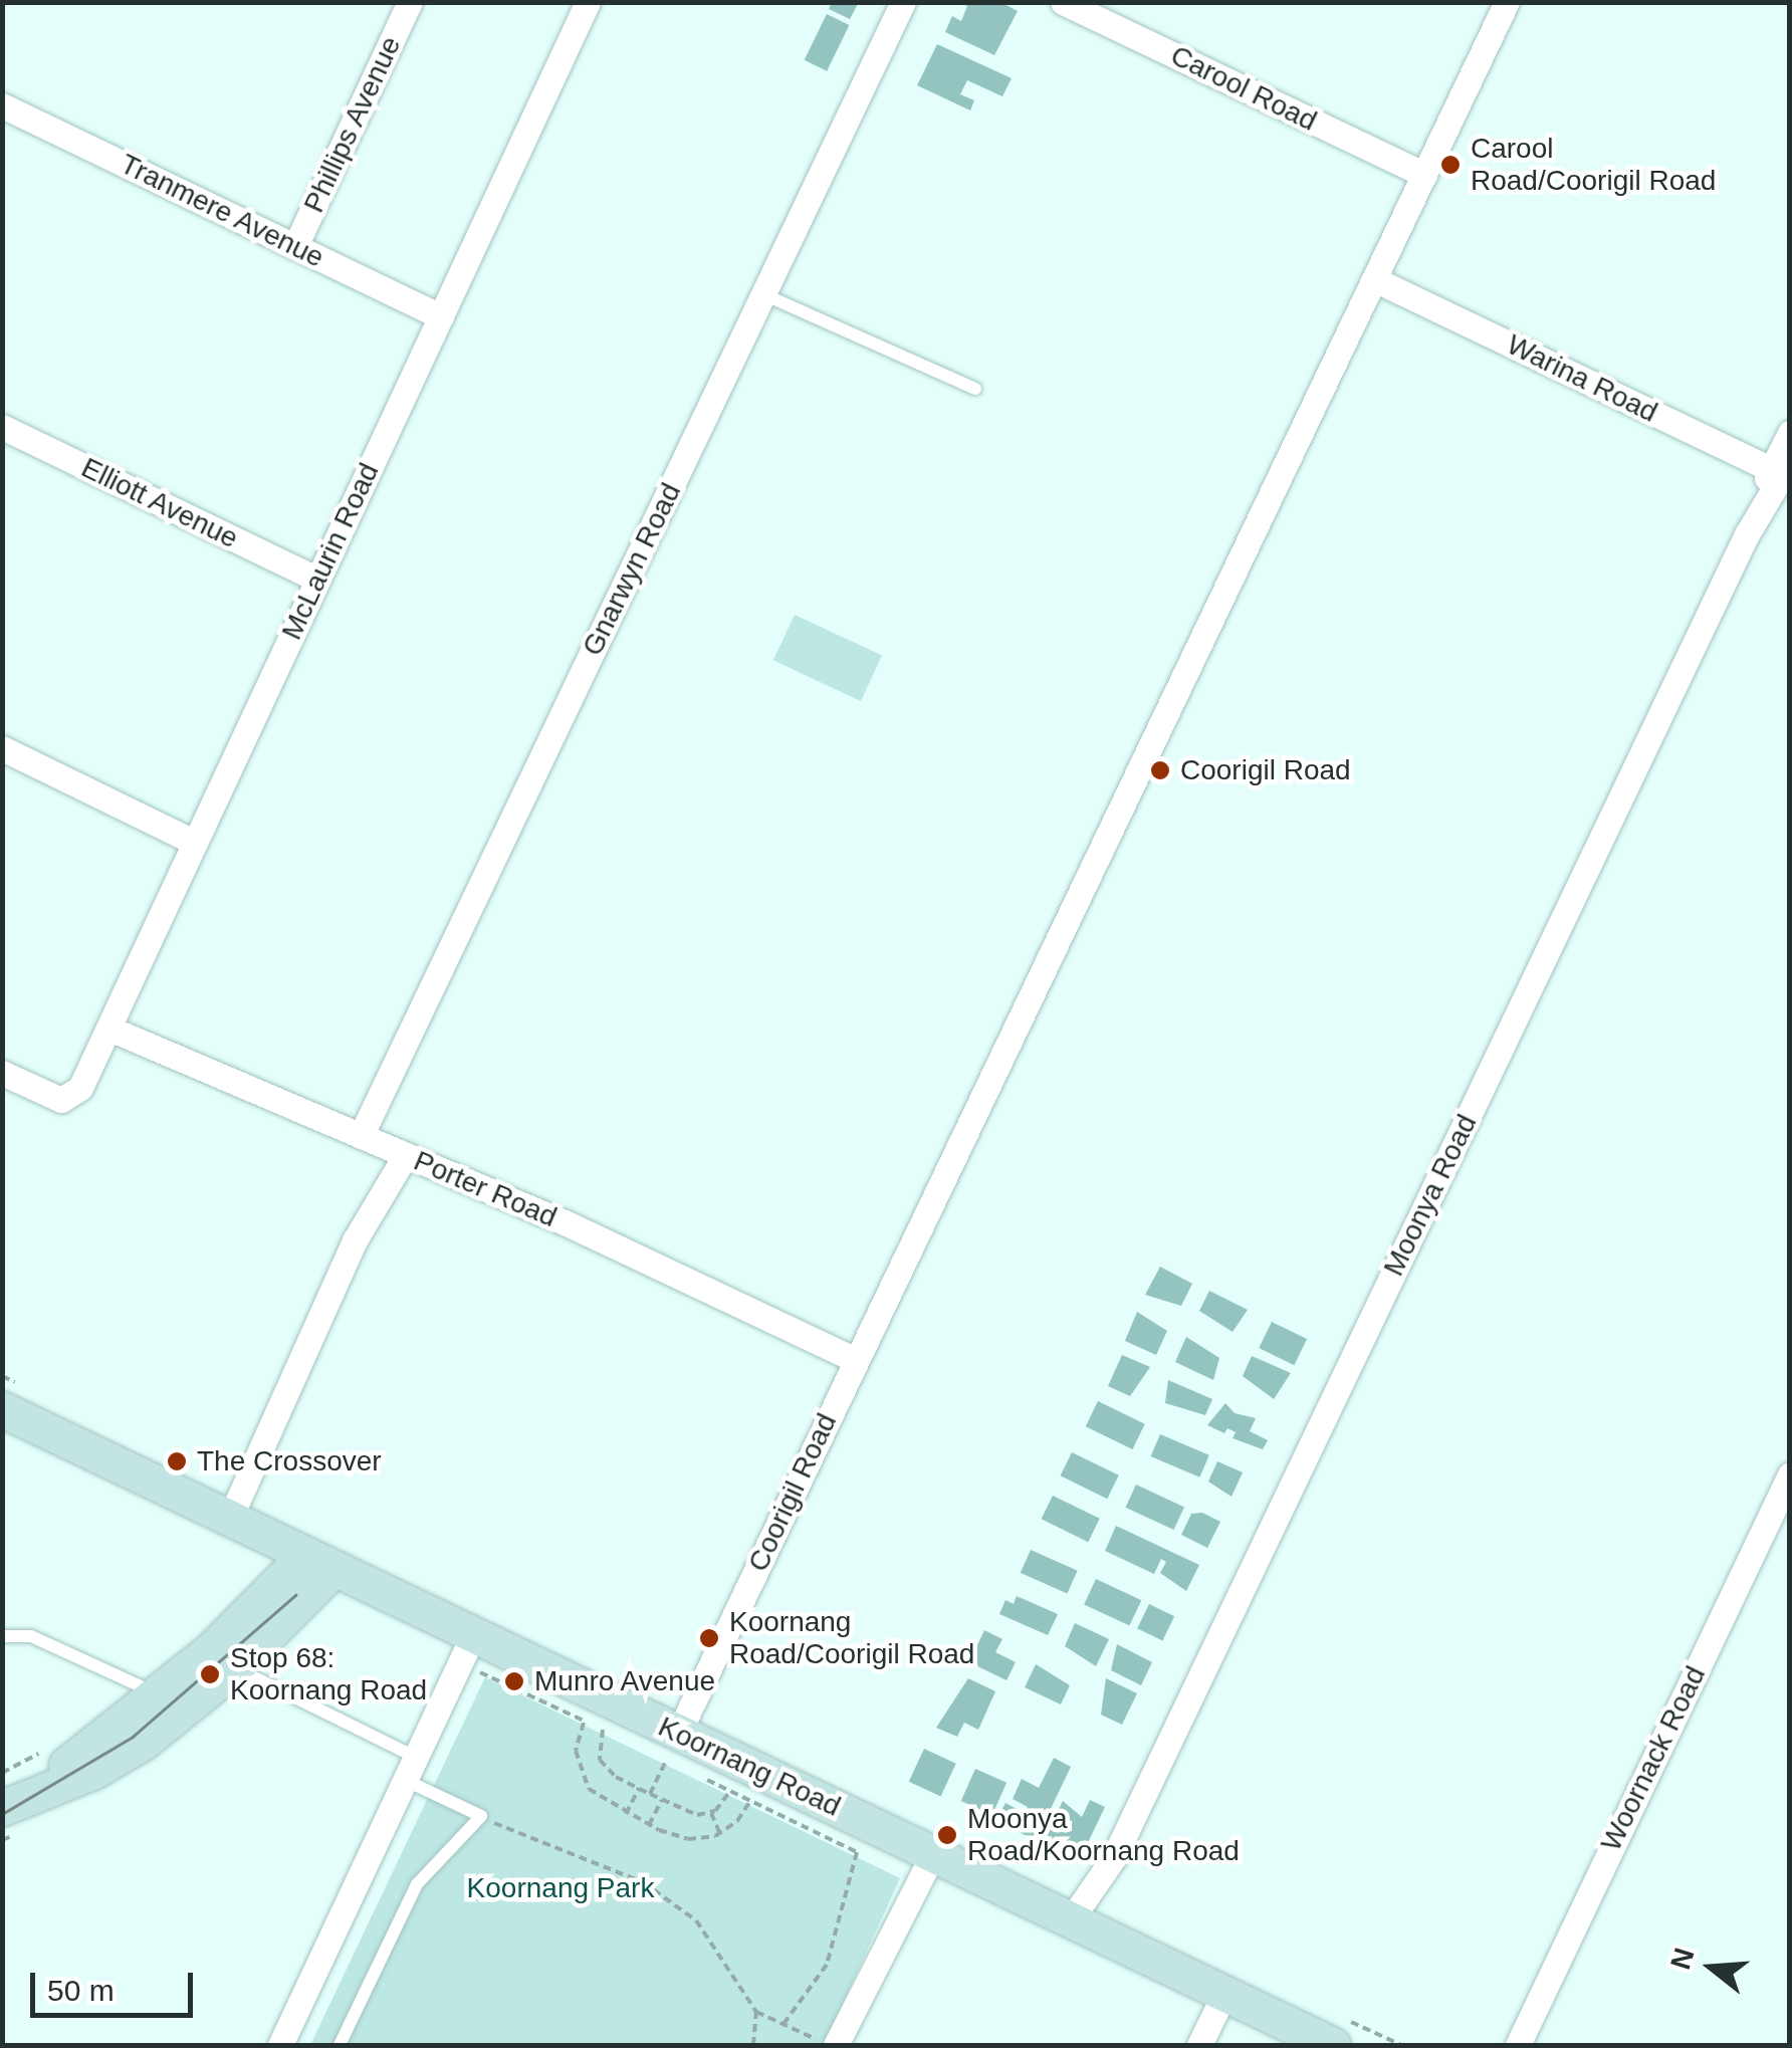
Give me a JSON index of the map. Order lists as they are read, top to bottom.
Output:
{
  "streets": {
    "street": [
      "Carool Road",
      "Phillips Avenue",
      "Tranmere Avenue",
      "Warina Road",
      "Elliott Avenue",
      "McLaurin Road",
      "Gnarwyn Road",
      "Porter Road",
      "Moonya Road",
      "Coorigil Road",
      "Woornack Road",
      "Koornang Road"
    ]
  },
  "crossings": [
    ["Carool Road", "Coorigil Road"],
    ["Phillips Avenue", "Tranmere Avenue"],
    ["Tranmere Avenue", "McLaurin Road"],
    ["Warina Road", "Moonya Road"],
    ["Warina Road", "Coorigil Road"],
    ["Elliott Avenue", "McLaurin Road"],
    ["McLaurin Road", "Porter Road"],
    ["Gnarwyn Road", "Porter Road"],
    ["Porter Road", "Coorigil Road"],
    ["Moonya Road", "Koornang Road"],
    ["Coorigil Road", "Koornang Road"]
  ],
  "parks": ["Koornang Park"],
  "places": [
    "Carool Road/Coorigil Road",
    "Coorigil Road",
    "The Crossover",
    "Koornang Road/Coorigil Road",
    "Stop 68: Koornang Road",
    "Munro Avenue",
    "Moonya Road/Koornang Road"
  ],
  "scale_bar": "50 m",
  "north": "left"
}
